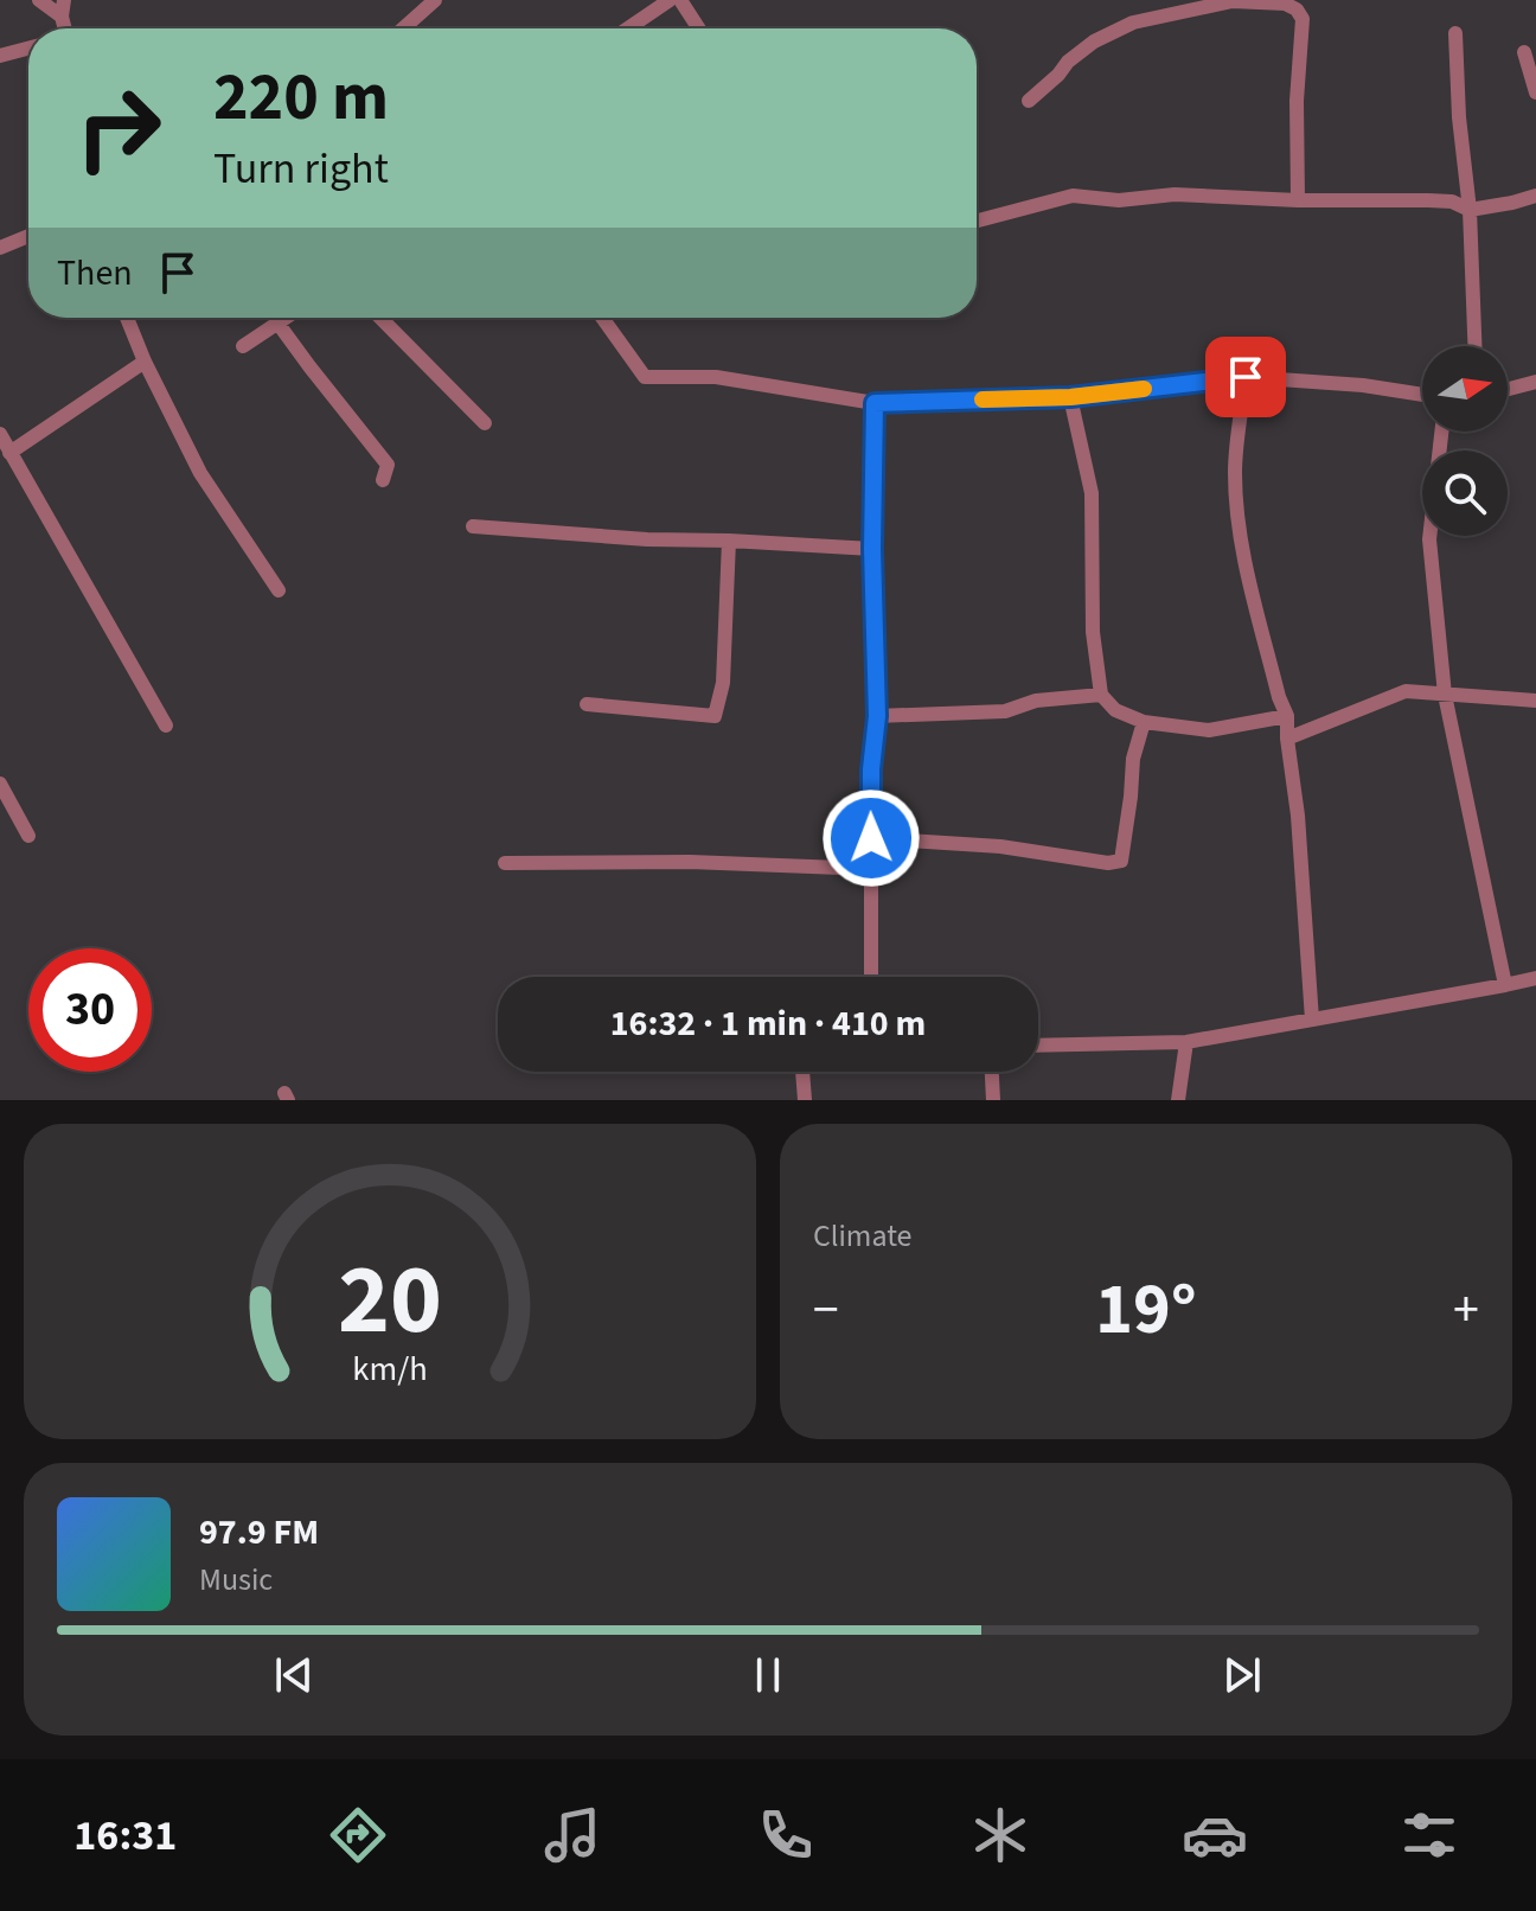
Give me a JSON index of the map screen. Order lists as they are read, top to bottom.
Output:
{
  "north": "right",
  "page": {
    "turn": ["220 m", "Turn right"],
    "then": "Then",
    "limit": "30",
    "trip": "16:32 · 1 min · 410 m",
    "tile": "Climate",
    "heat": ["−", "19°", "+"],
    "song": ["97.9 FM", "Music"],
    "tabs": "16:31",
    "gauge": ["20", "km/h"]
  }
}
